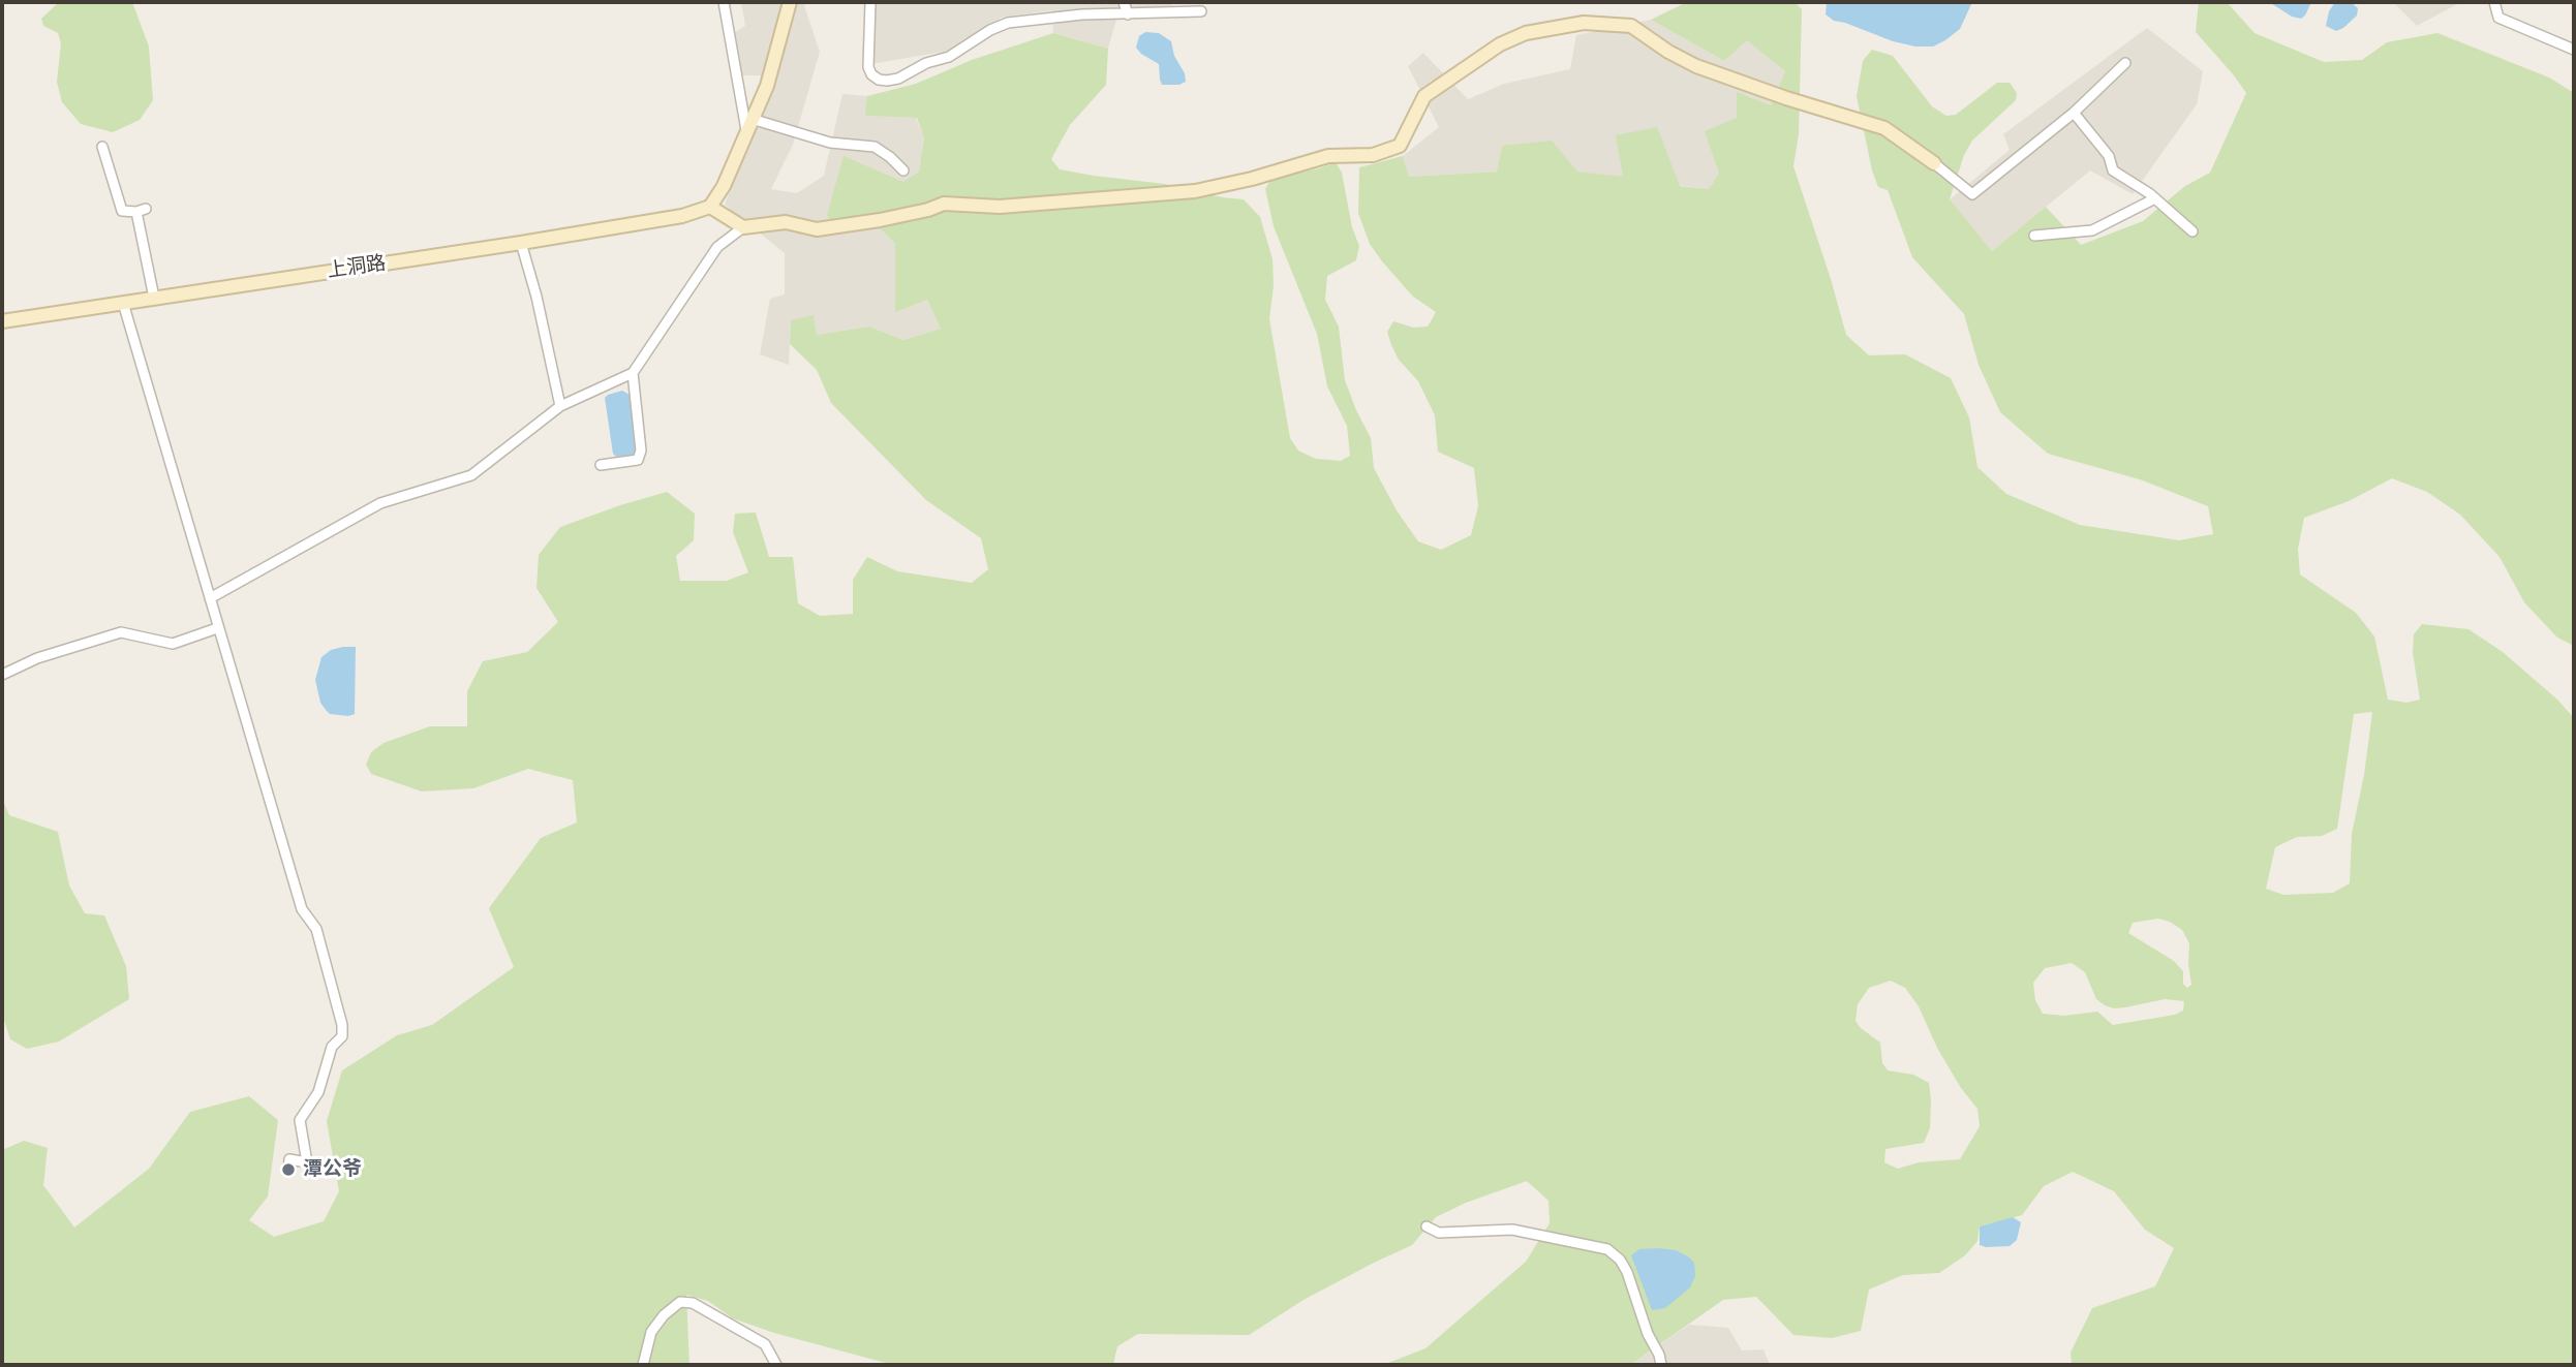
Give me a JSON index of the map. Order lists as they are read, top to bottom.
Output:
{
  "streets": {
    "street": ["上洞路"]
  },
  "places": ["潭公爷"]
}
